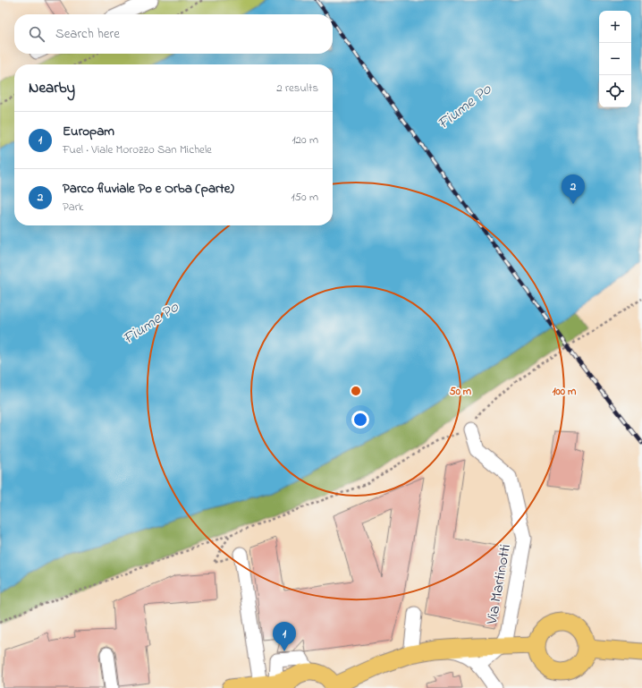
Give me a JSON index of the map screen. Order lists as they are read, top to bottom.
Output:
{
  "streets": {
    "street": ["Via Martinotti"]
  },
  "water": ["Fiume Po"],
  "page": {
    "map_buttons": ["+", "−"],
    "search": "Search here",
    "heading": ["Nearby", "2 results"],
    "list": [
      {
        "mark": "1",
        "name": "Europam",
        "note": "Fuel · Viale Morozzo San Michele",
        "value": "120 m"
      },
      {
        "mark": "2",
        "name": "Parco fluviale Po e Orba (parte)",
        "note": "Park",
        "value": "150 m"
      }
    ],
    "pins": ["2", "1"]
  },
  "rings": ["50 m", "100 m"]
}
